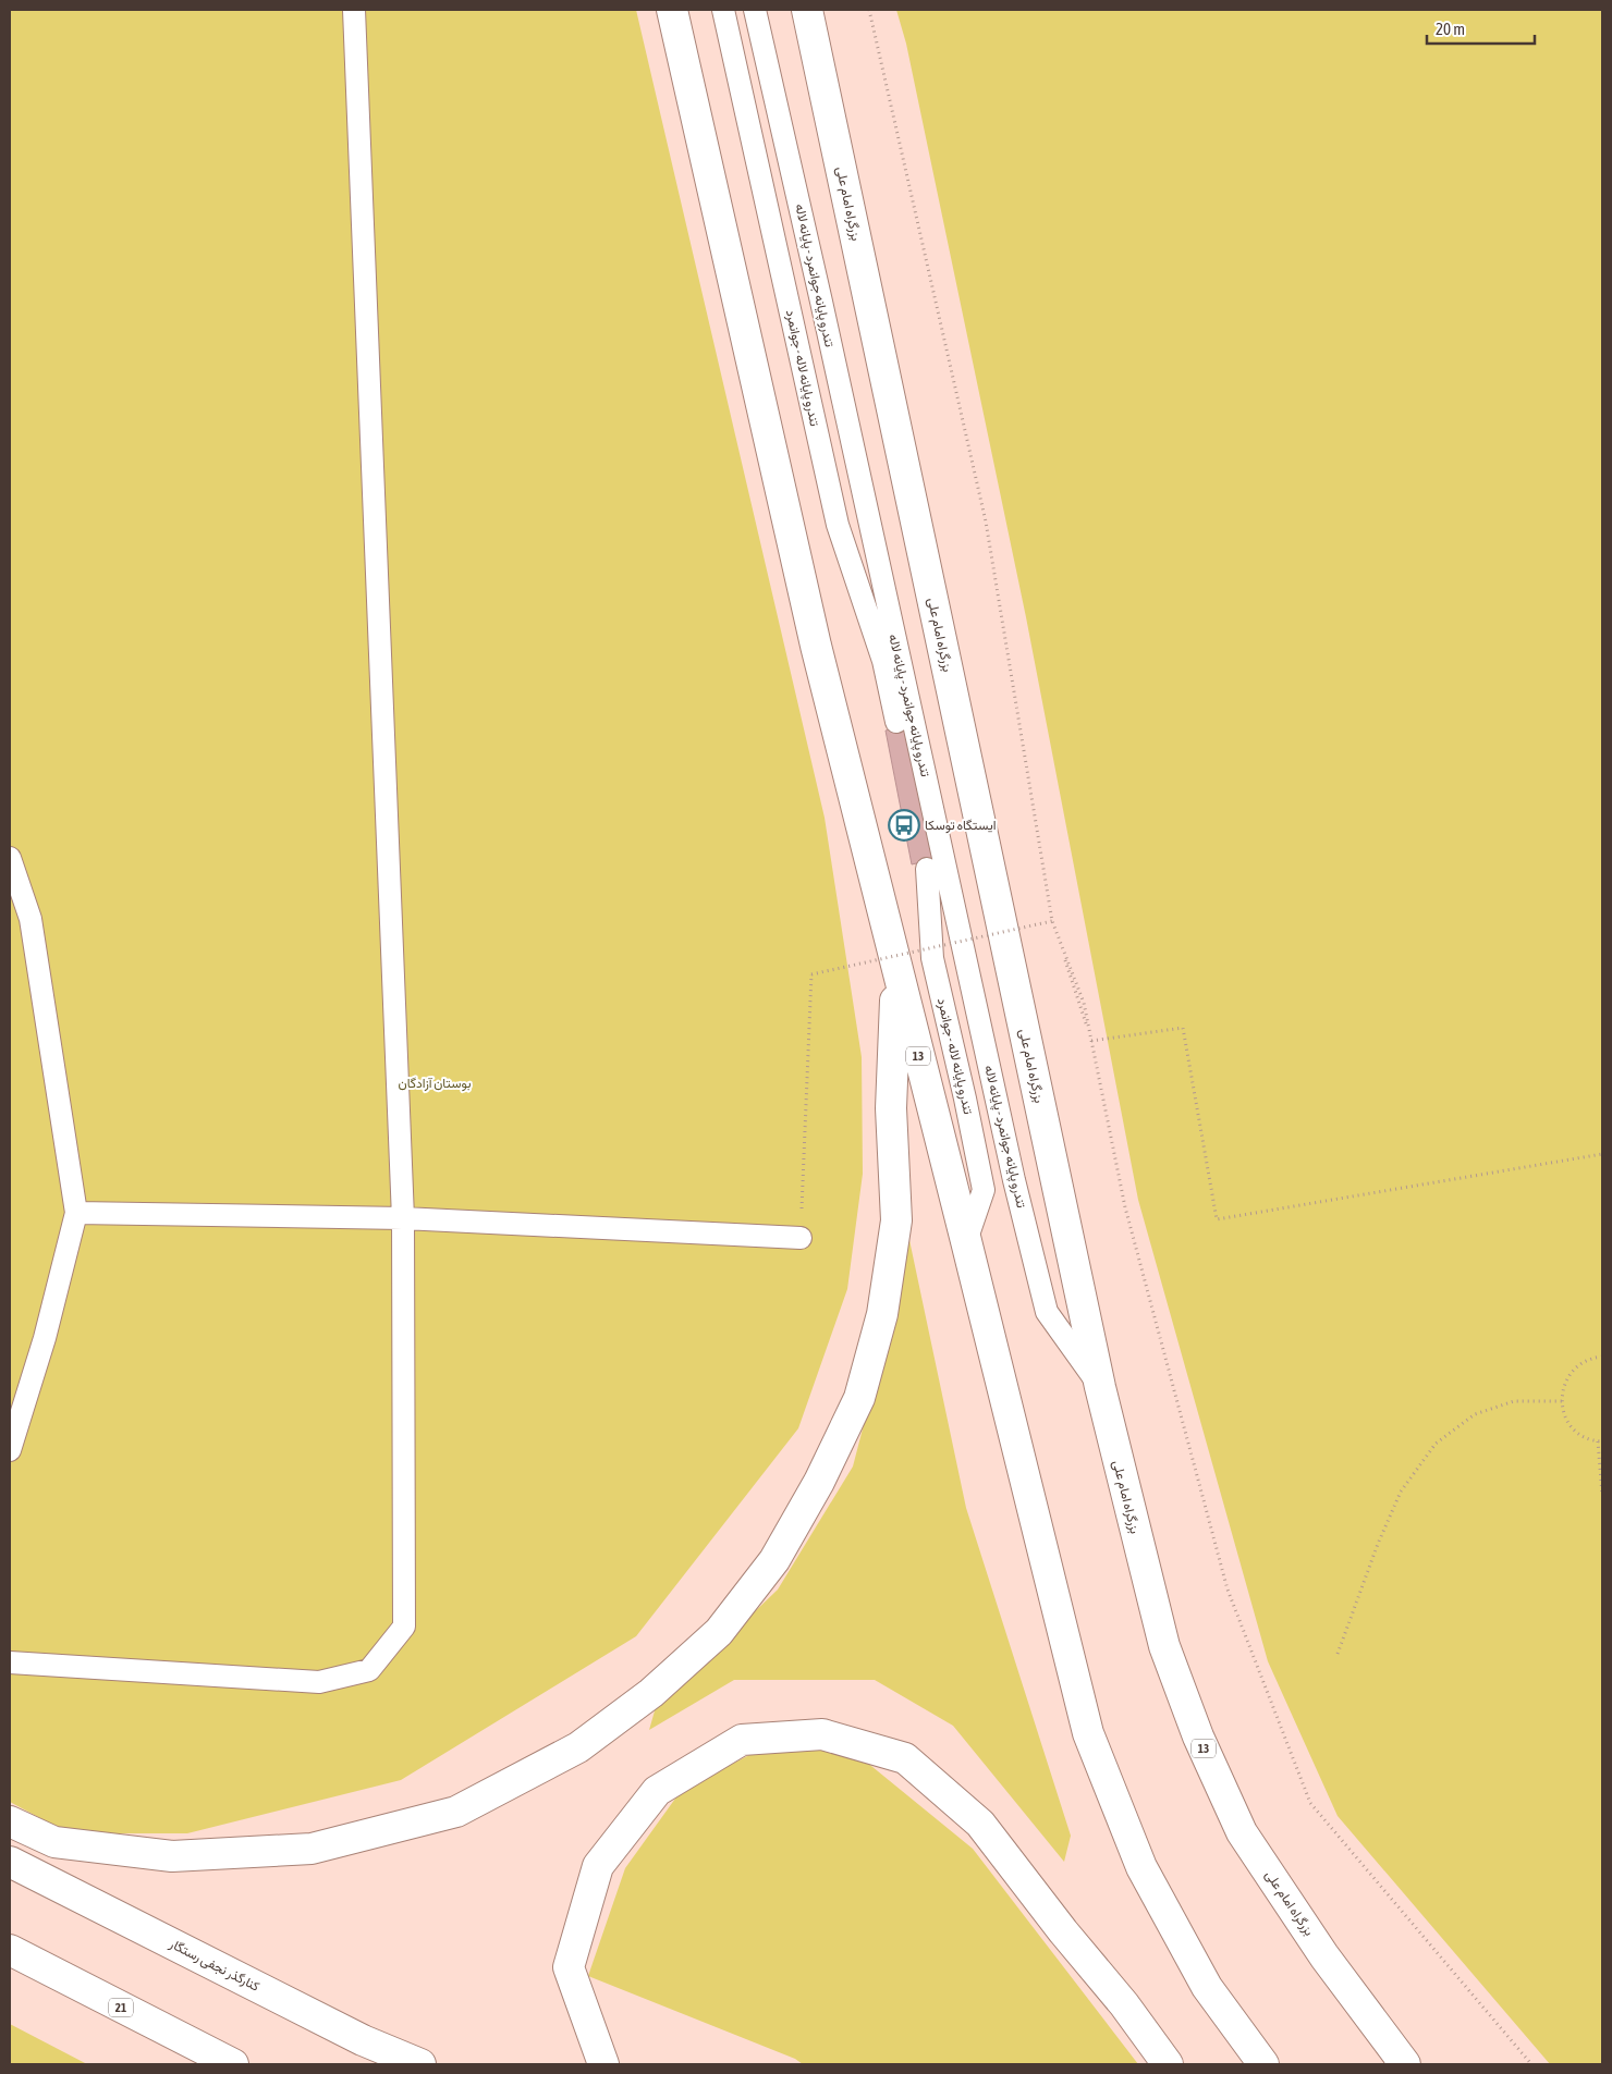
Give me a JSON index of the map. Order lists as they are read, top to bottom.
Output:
{
  "streets": {
    "main road": [
      "بزرگراه امام علی",
      "13",
      "کنارگذر نجفی رستگار",
      "21"
    ],
    "lane": ["تندرو پایانه جوانمرد - پایانه لاله", "تندرو پایانه لاله - جوانمرد"]
  },
  "crossings": [
    ["بزرگراه امام علی", "تندرو پایانه جوانمرد - پایانه لاله"],
    ["تندرو پایانه لاله - جوانمرد", "13"]
  ],
  "parks": ["بوستان آزادگان"],
  "places": {
    "bus stop": ["ایستگاه توسکا"]
  },
  "scale_bar": "20 m"
}
